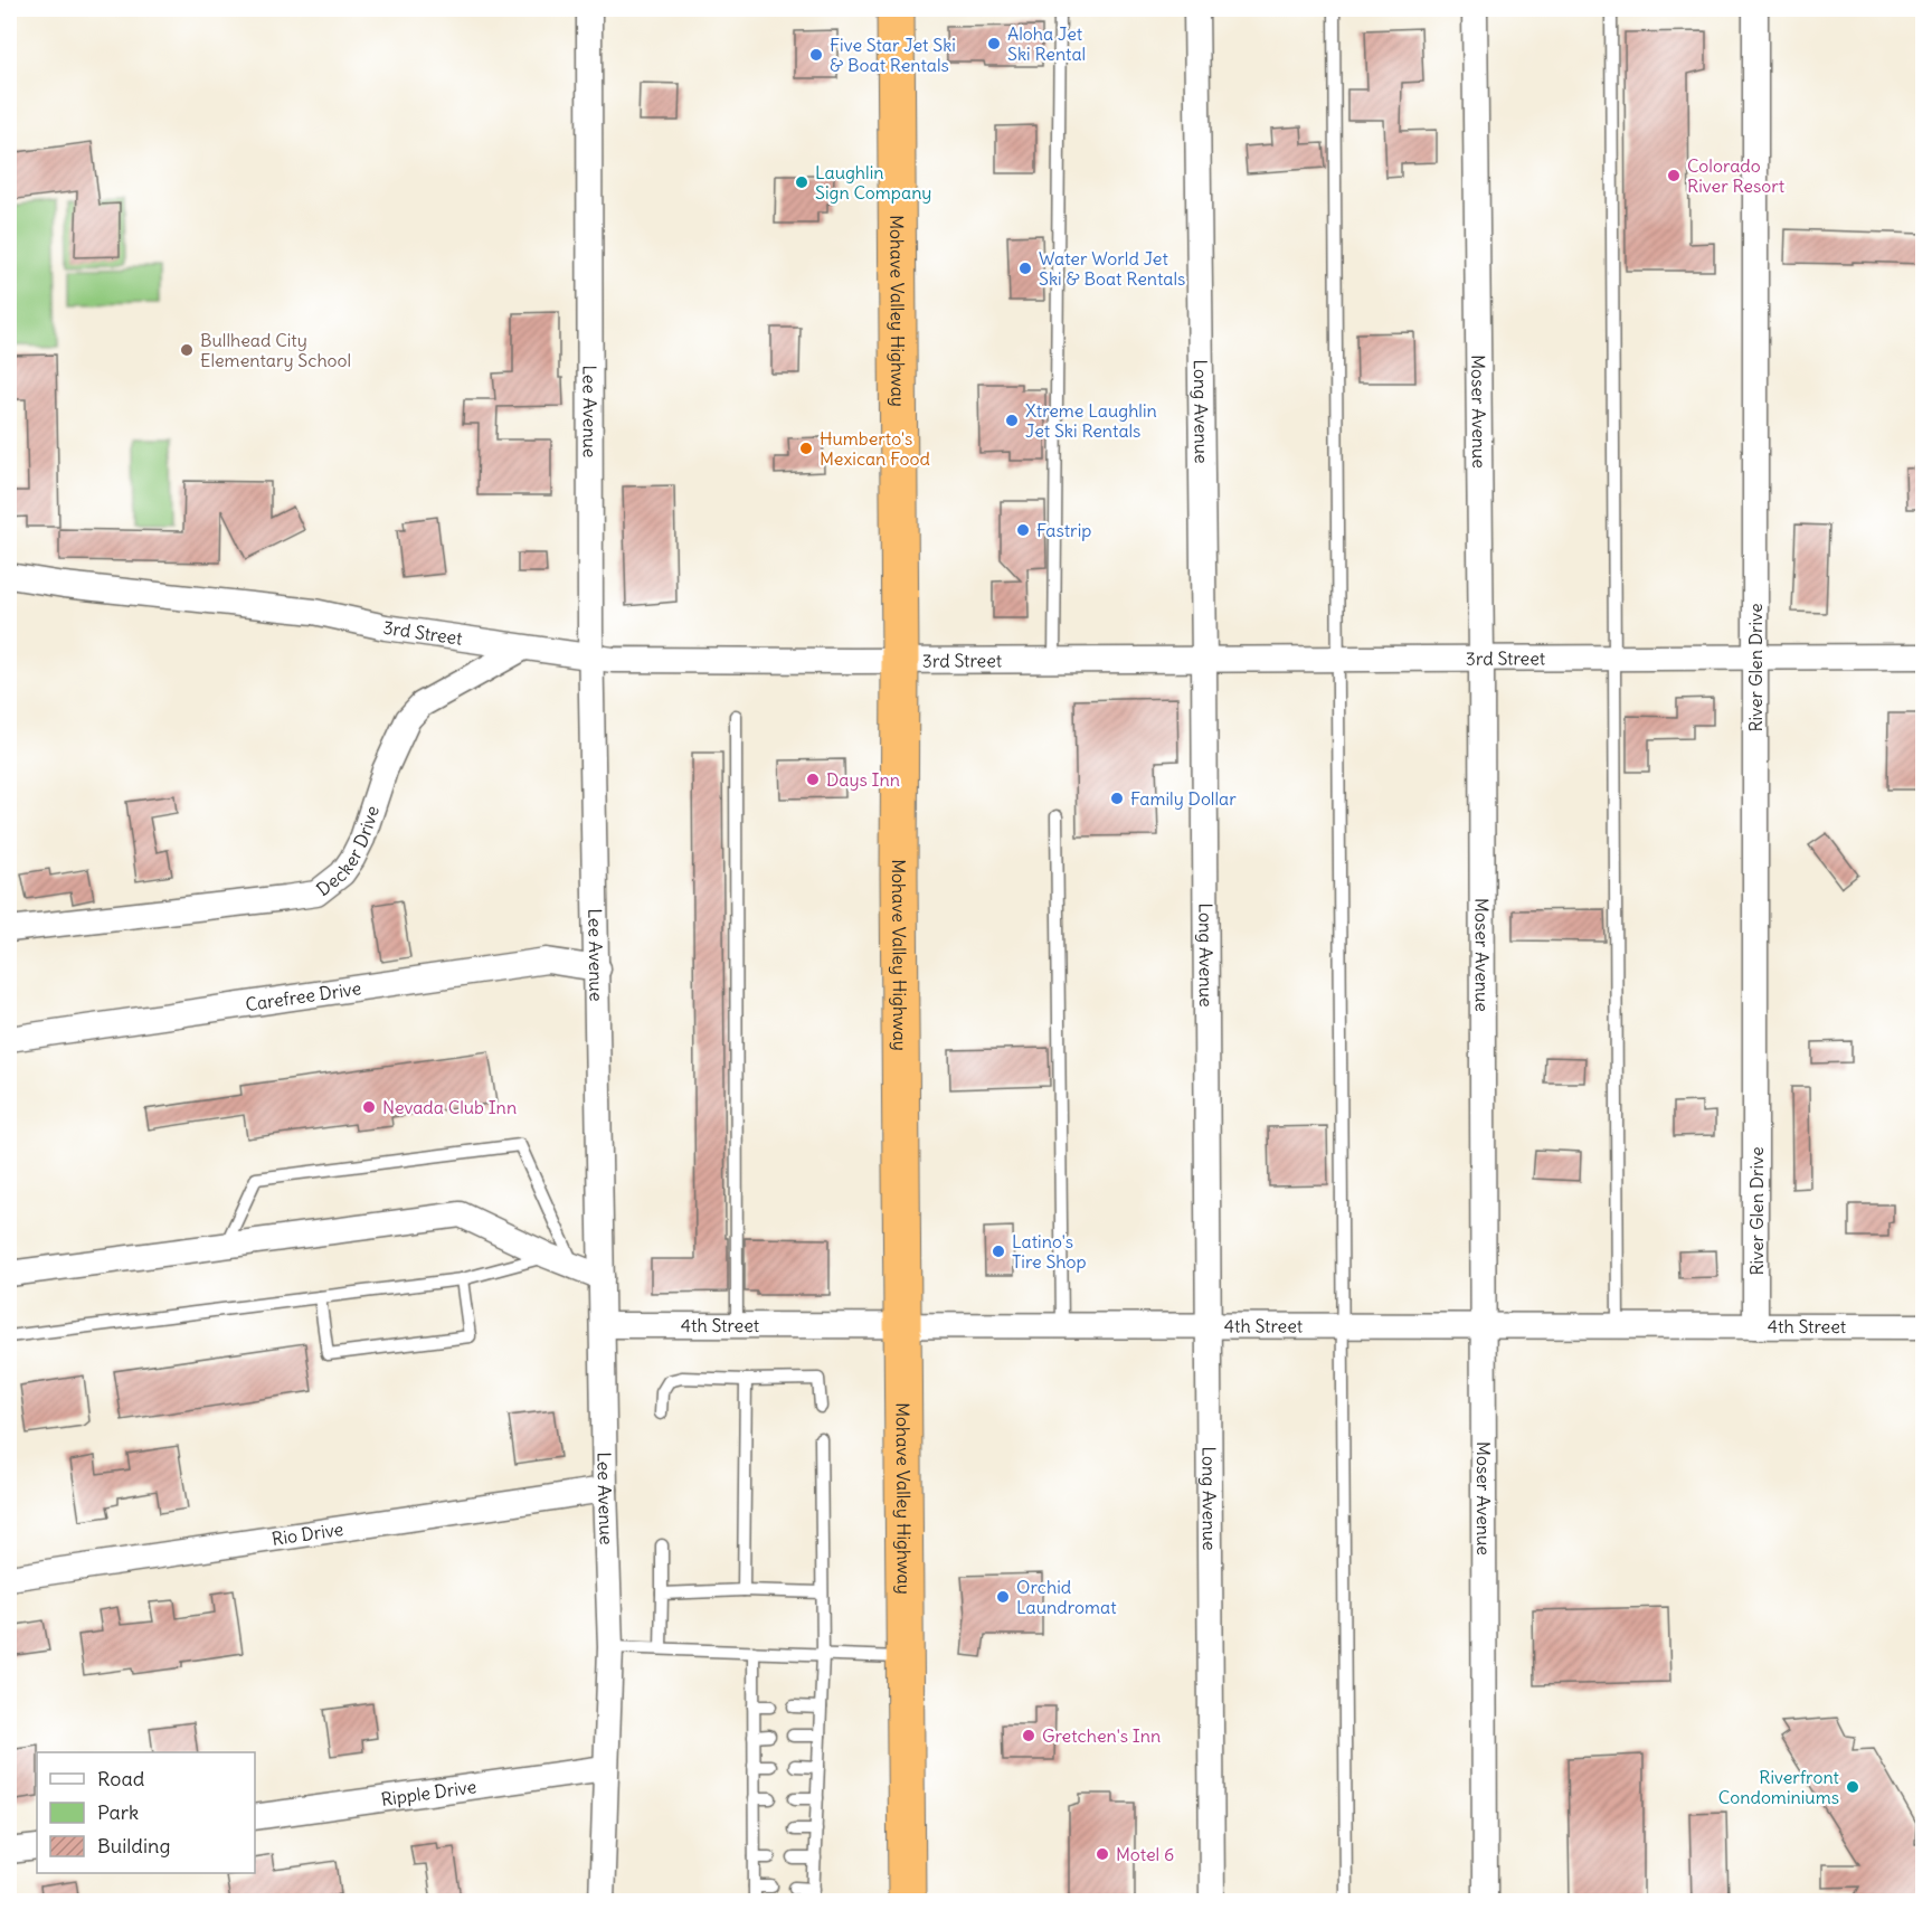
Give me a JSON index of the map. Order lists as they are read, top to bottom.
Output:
{
  "streets": {
    "highway": ["Mohave Valley Highway"],
    "street": [
      "Lee Avenue",
      "Long Avenue",
      "Moser Avenue",
      "3rd Street",
      "River Glen Drive",
      "Decker Drive",
      "Carefree Drive",
      "4th Street",
      "Rio Drive",
      "Ripple Drive"
    ]
  },
  "crossings": [
    ["Mohave Valley Highway", "3rd Street"],
    ["Mohave Valley Highway", "4th Street"],
    ["Lee Avenue", "3rd Street"],
    ["Lee Avenue", "Carefree Drive"],
    ["Lee Avenue", "4th Street"],
    ["Lee Avenue", "Rio Drive"],
    ["Lee Avenue", "Ripple Drive"],
    ["Long Avenue", "3rd Street"],
    ["Long Avenue", "4th Street"],
    ["Moser Avenue", "3rd Street"],
    ["Moser Avenue", "4th Street"],
    ["3rd Street", "River Glen Drive"],
    ["3rd Street", "Decker Drive"],
    ["River Glen Drive", "4th Street"]
  ],
  "places": [
    "Aloha Jet Ski Rental",
    "Five Star Jet Ski & Boat Rentals",
    "Colorado River Resort",
    "Laughlin Sign Company",
    "Water World Jet Ski & Boat Rentals",
    "Bullhead City Elementary School",
    "Xtreme Laughlin Jet Ski Rentals",
    "Humberto's Mexican Food",
    "Fastrip",
    "Days Inn",
    "Family Dollar",
    "Nevada Club Inn",
    "Latino's Tire Shop",
    "Orchid Laundromat",
    "Gretchen's Inn",
    "Riverfront Condominiums",
    "Motel 6"
  ],
  "legend": ["Road", "Park", "Building"]
}
